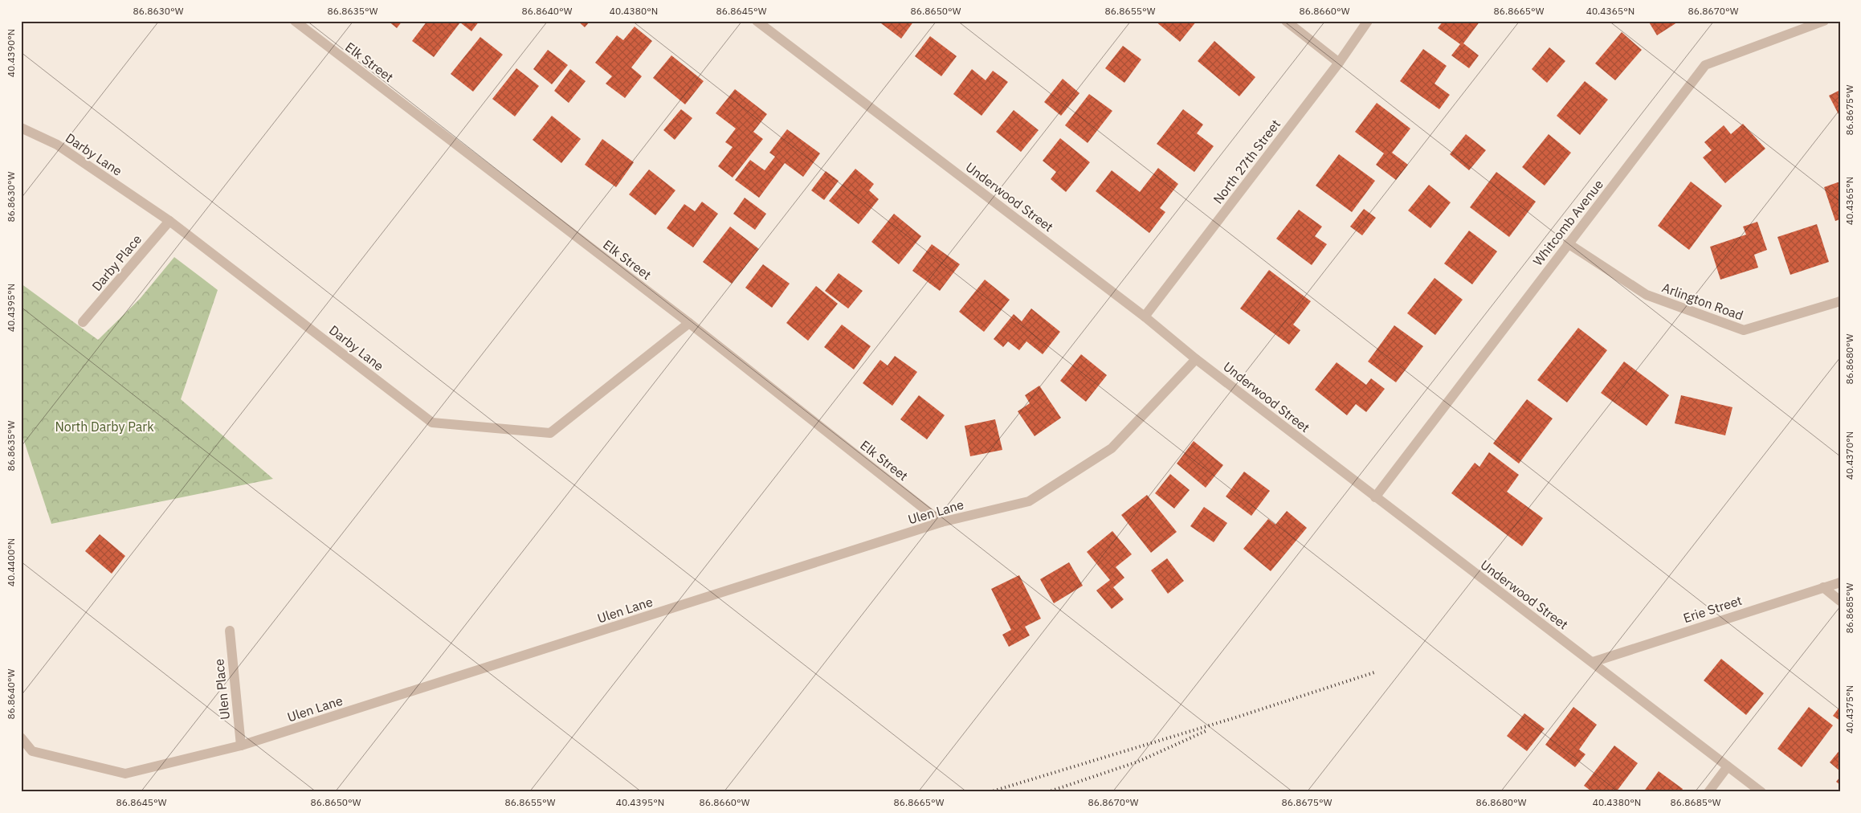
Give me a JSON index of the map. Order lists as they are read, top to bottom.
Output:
{
  "streets": {
    "street": [
      "Elk Street",
      "Darby Lane",
      "North 27th Street",
      "Underwood Street",
      "Whitcomb Avenue",
      "Darby Place",
      "Arlington Road",
      "Ulen Lane",
      "Erie Street",
      "Ulen Place"
    ]
  },
  "crossings": [
    ["Elk Street", "Darby Lane"],
    ["Elk Street", "Ulen Lane"],
    ["Darby Lane", "Darby Place"],
    ["North 27th Street", "Underwood Street"],
    ["Underwood Street", "Whitcomb Avenue"],
    ["Underwood Street", "Ulen Lane"],
    ["Underwood Street", "Erie Street"],
    ["Whitcomb Avenue", "Arlington Road"],
    ["Ulen Lane", "Ulen Place"]
  ],
  "parks": ["North Darby Park"],
  "coordinates": [
    "86.8630°W",
    "86.8635°W",
    "86.8640°W",
    "40.4380°N",
    "86.8645°W",
    "86.8650°W",
    "86.8655°W",
    "86.8660°W",
    "86.8665°W",
    "40.4365°N",
    "86.8670°W",
    "40.4390°N",
    "86.8675°W",
    "40.4395°N",
    "86.8680°W",
    "40.4370°N",
    "40.4400°N",
    "86.8685°W",
    "40.4375°N"
  ]
}
